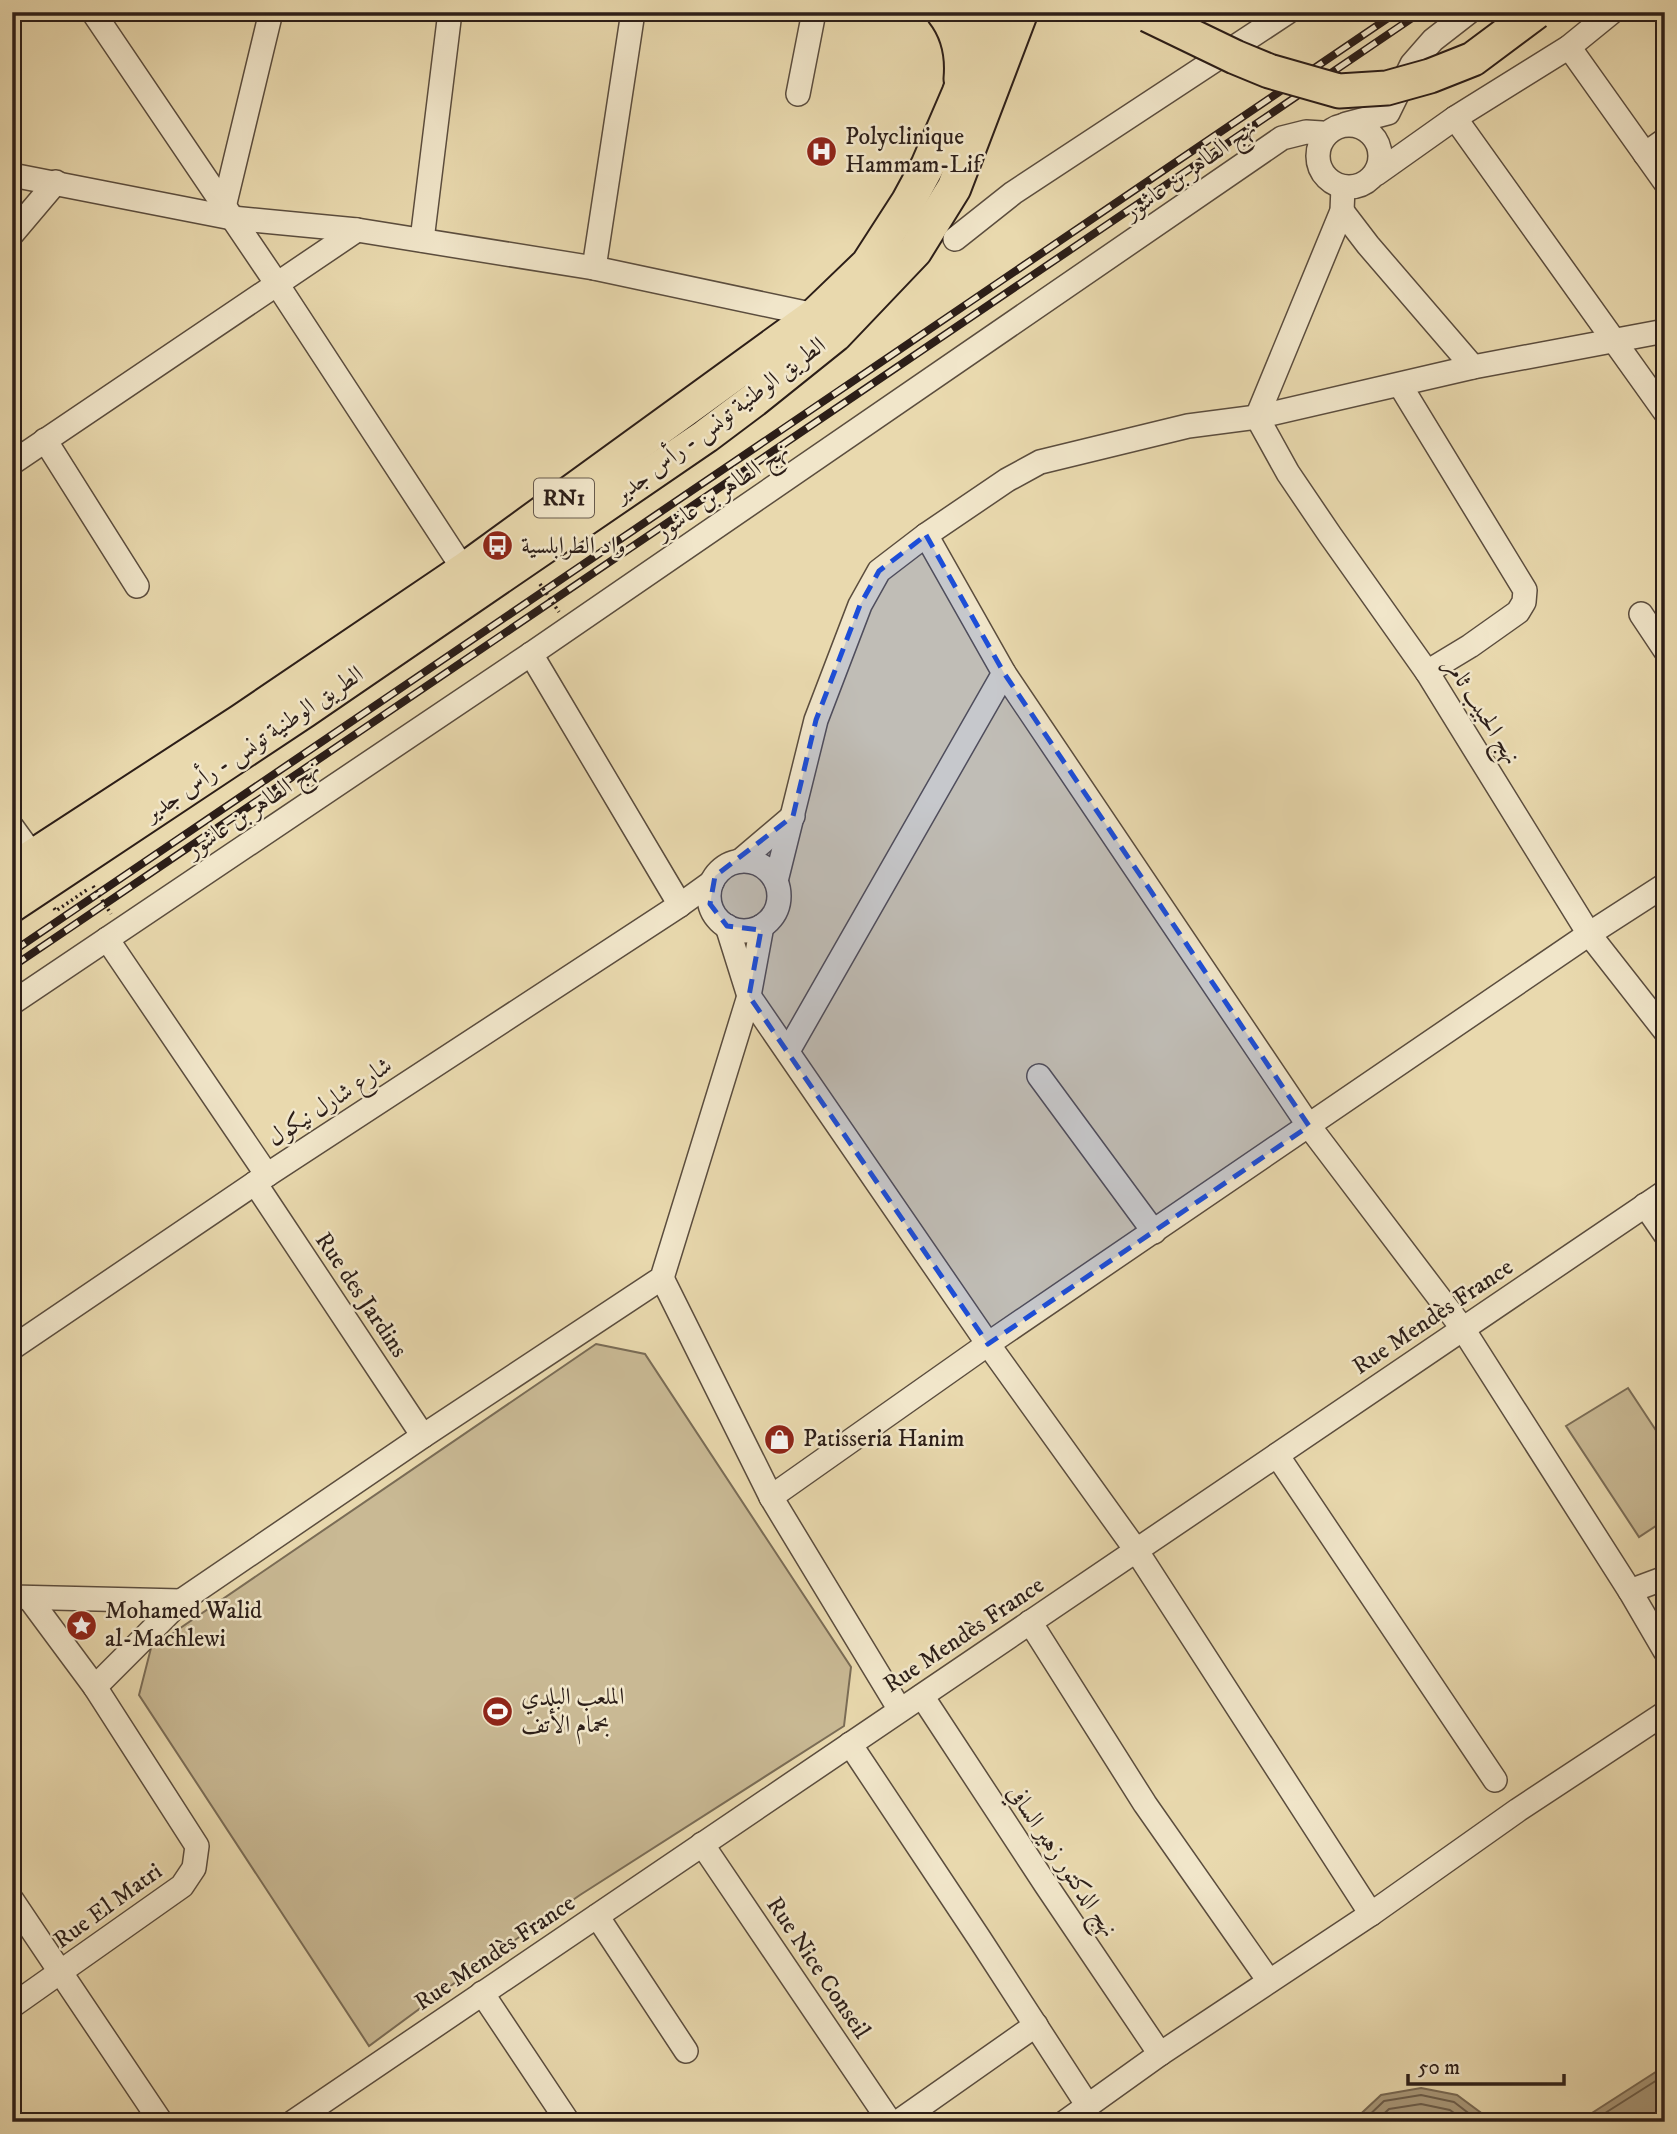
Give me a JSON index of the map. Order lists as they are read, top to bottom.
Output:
{
  "streets": {
    "highway": ["الطريق الوطنية تونس - رأس جدير", "RN1"],
    "street": [
      "نهج الطاهر بن عاشور",
      "نهج الحبيب ثامر",
      "شارع شارل نيكول",
      "Rue des Jardins",
      "Rue Mendès France",
      "نهج الدكتور زهير السافي",
      "Rue El Matri",
      "Rue Nice Conseil"
    ]
  },
  "crossings": [
    ["نهج الطاهر بن عاشور", "Rue des Jardins"],
    ["شارع شارل نيكول", "Rue des Jardins"],
    ["Rue Mendès France", "نهج الدكتور زهير السافي"],
    ["Rue Mendès France", "Rue Nice Conseil"]
  ],
  "places": {
    "hospital": ["Polyclinique Hammam-Lif"],
    "bus stop": ["واد الطرابلسية"],
    "shop": ["Patisseria Hanim"],
    "place": ["Mohamed Walid al-Machlewi"],
    "sports": ["الملعب البلدي بحمام الأتف"]
  },
  "scale_bar": "50 m"
}
